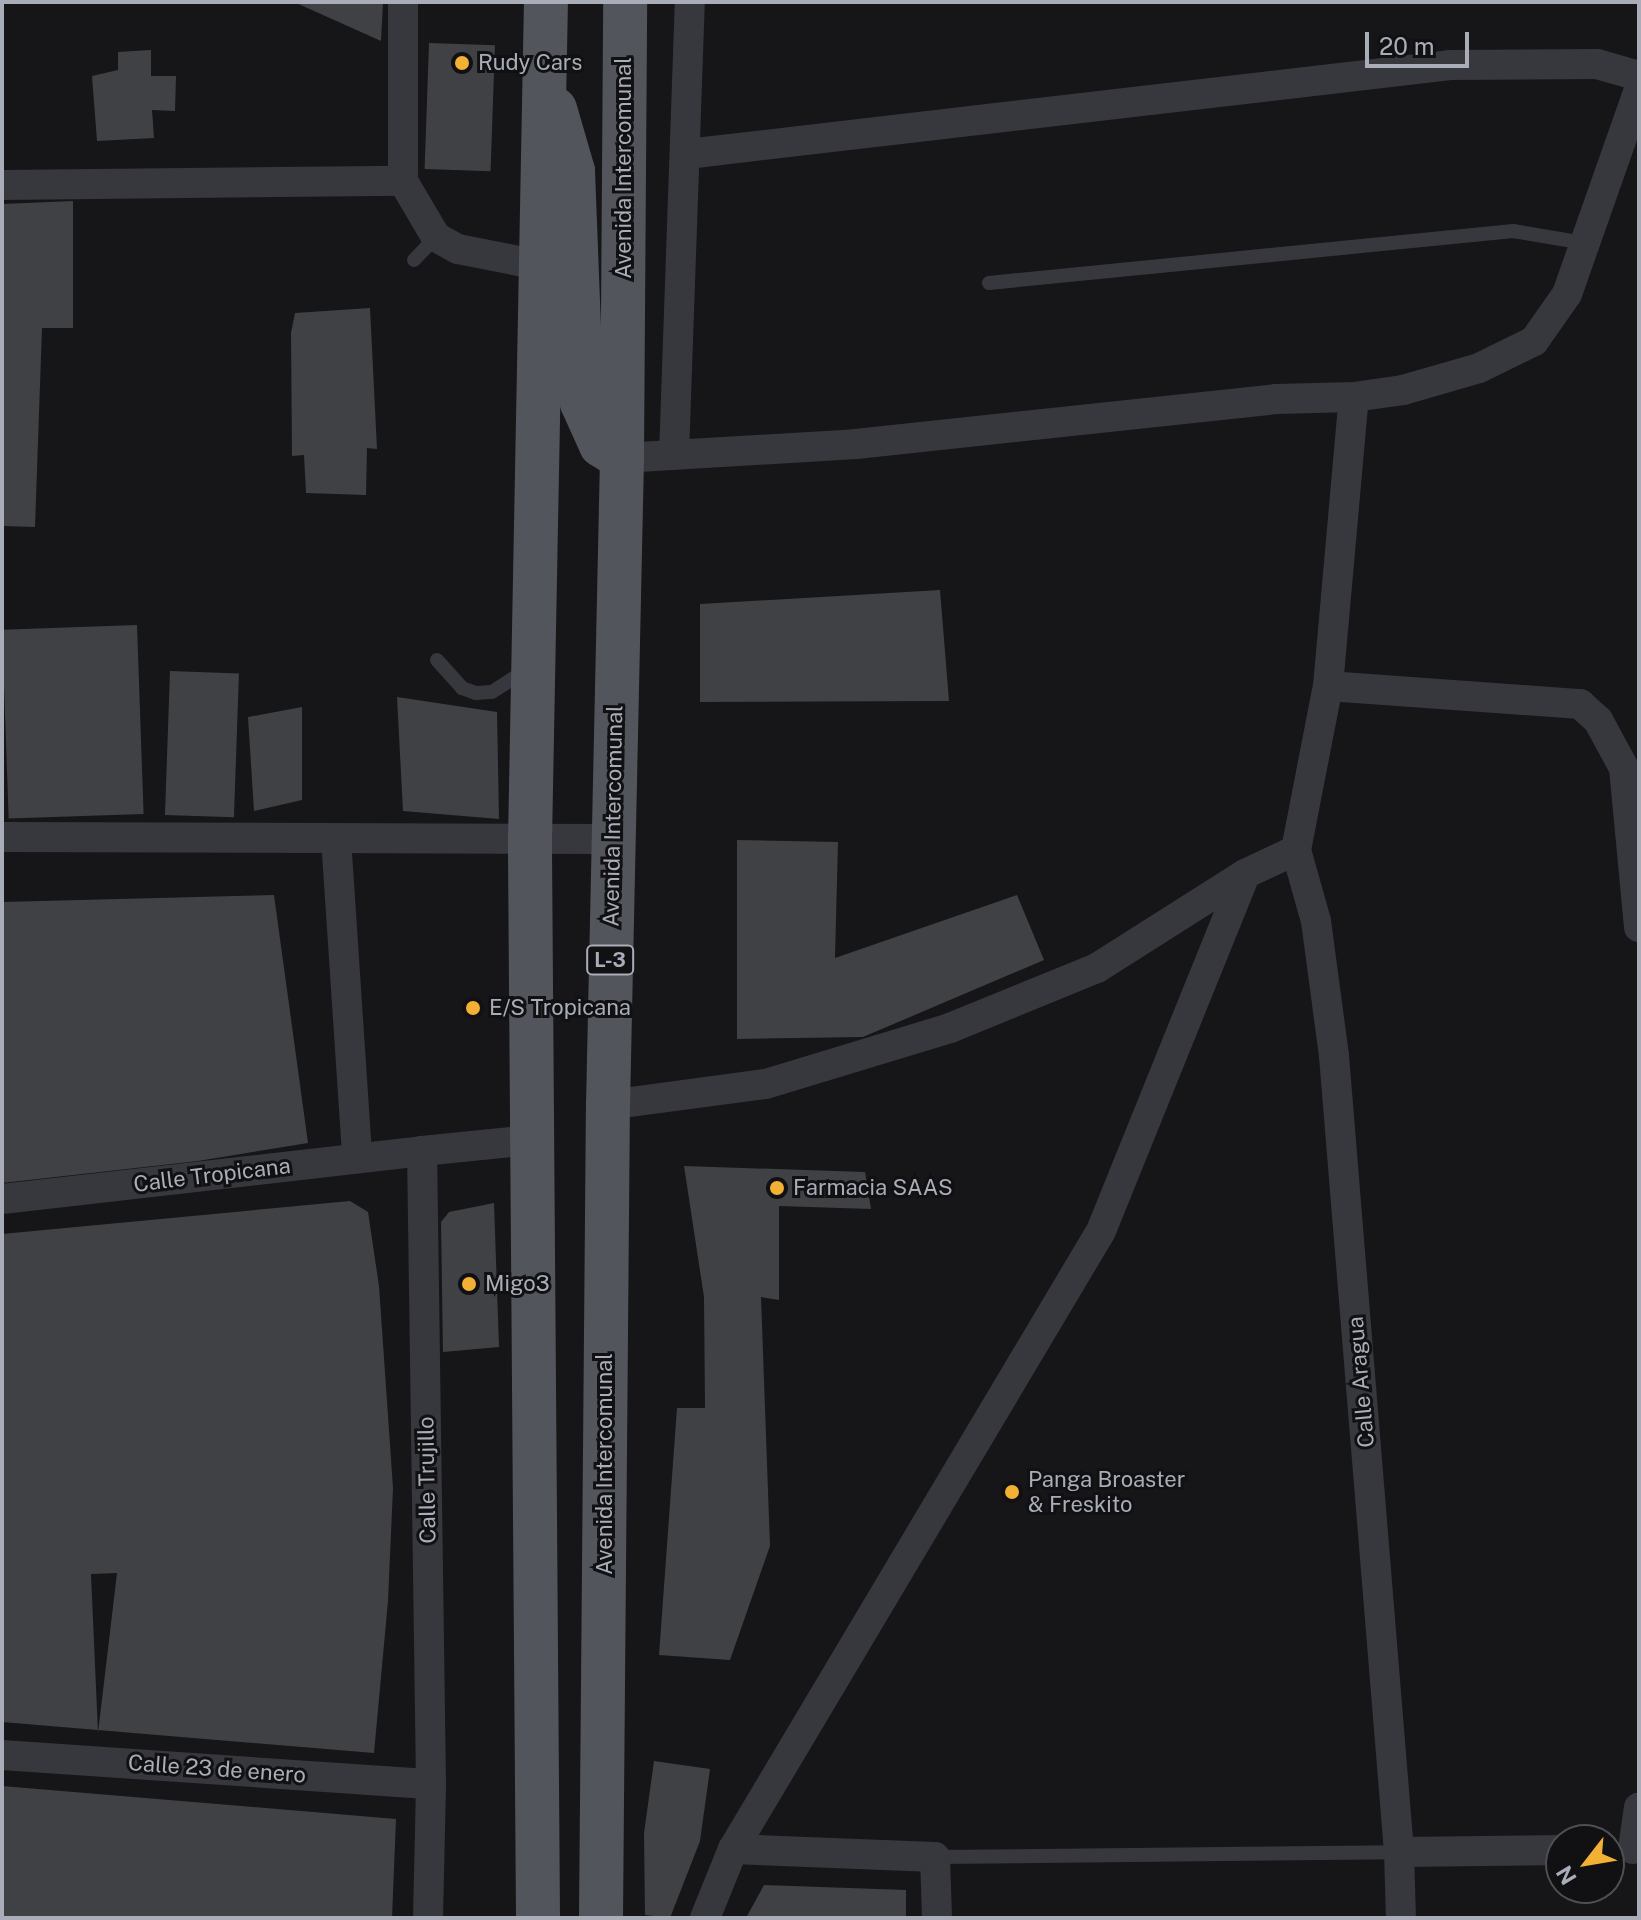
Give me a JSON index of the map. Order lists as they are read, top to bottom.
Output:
{
  "streets": {
    "main road": ["Avenida Intercomunal", "L-3"],
    "street": [
      "Calle Tropicana",
      "Calle Aragua",
      "Calle Trujillo",
      "Calle 23 de enero"
    ]
  },
  "crossings": [
    ["Calle Tropicana", "Calle Trujillo"],
    ["Calle Trujillo", "Calle 23 de enero"]
  ],
  "places": [
    "Rudy Cars",
    "E/S Tropicana",
    "Farmacia SAAS",
    "Migo3",
    "Panga Broaster & Freskito"
  ],
  "scale_bar": "20 m",
  "north": "bottom left"
}
